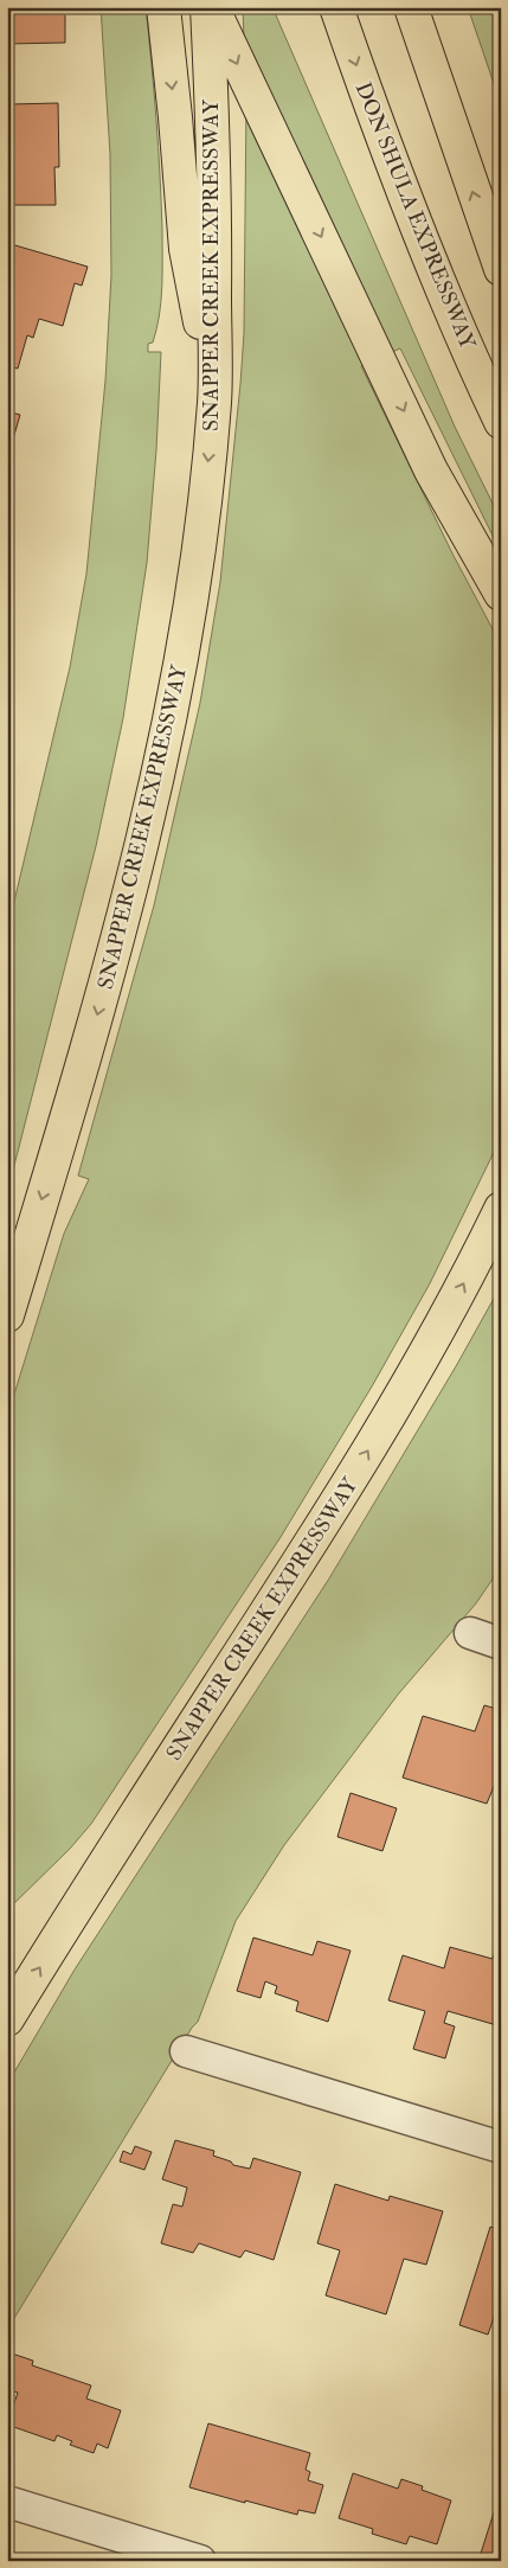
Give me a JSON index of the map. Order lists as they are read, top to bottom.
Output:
{
  "streets": {
    "highway": ["DON SHULA EXPRESSWAY", "SNAPPER CREEK EXPRESSWAY"]
  }
}
